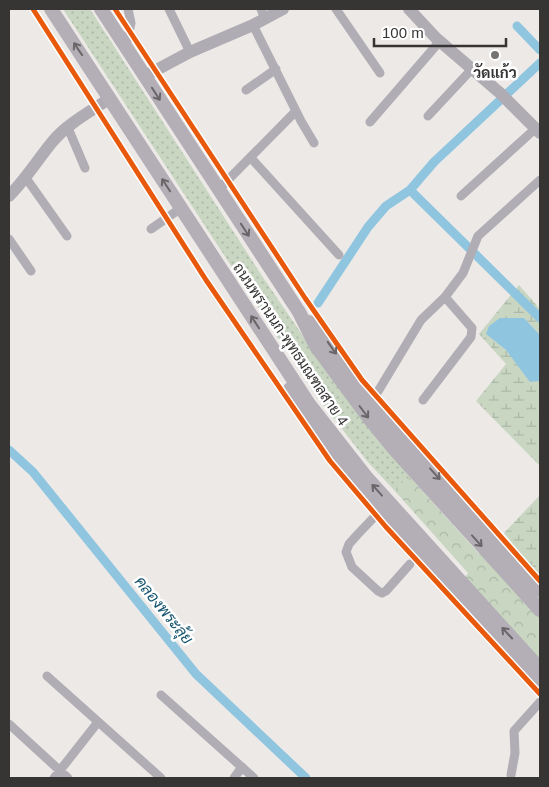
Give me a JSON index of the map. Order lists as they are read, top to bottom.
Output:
{
  "streets": {
    "main road": ["ถนนพรานนก-พุทธมณฑลสาย 4"]
  },
  "water": ["คลองพระลุ้ย"],
  "places": ["วัดแก้ว"],
  "scale_bar": "100 m"
}
